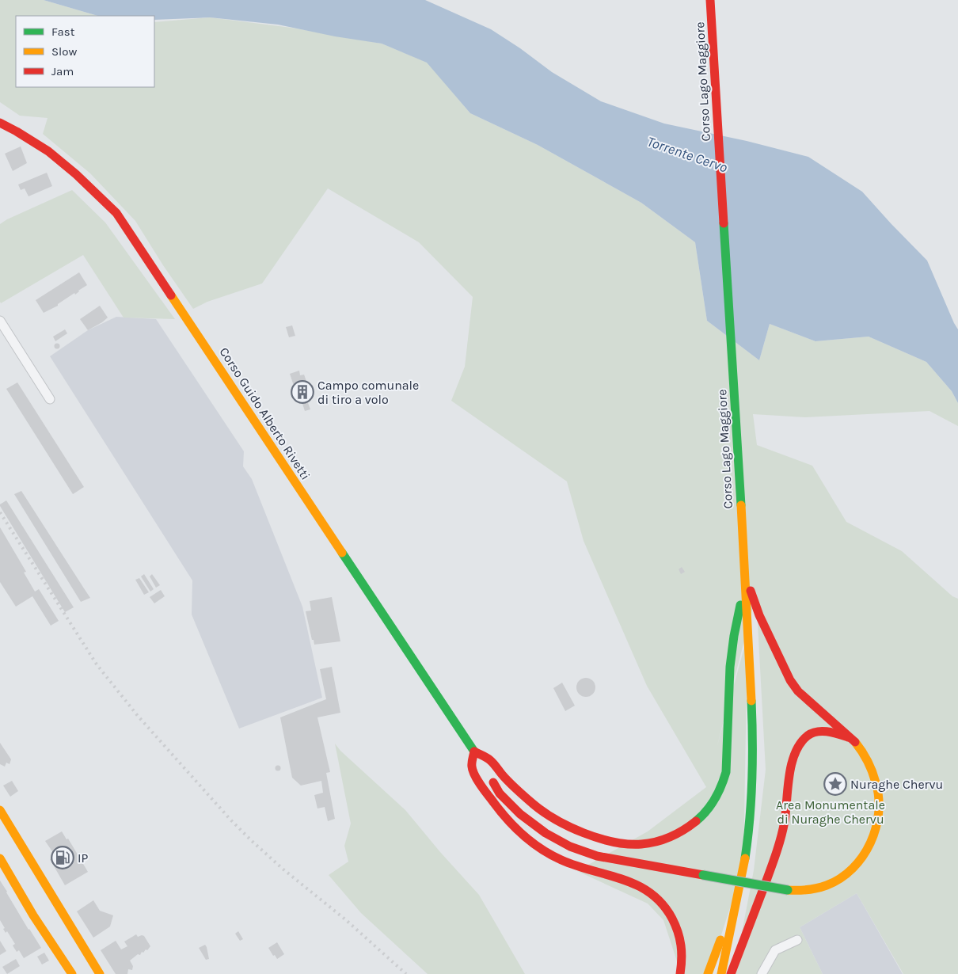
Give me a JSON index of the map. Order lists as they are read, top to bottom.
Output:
{
  "streets": {
    "main road": ["Corso Lago Maggiore", "Corso Guido Alberto Rivetti"]
  },
  "crossings": [
    ["Corso Lago Maggiore", "Corso Guido Alberto Rivetti"]
  ],
  "water": ["Torrente Cervo"],
  "parks": ["Area Monumentale di Nuraghe Chervu"],
  "places": {
    "building": ["Campo comunale di tiro a volo"],
    "place": ["Nuraghe Chervu"],
    "fuel station": ["IP"]
  },
  "legend": ["Fast", "Slow", "Jam"]
}
